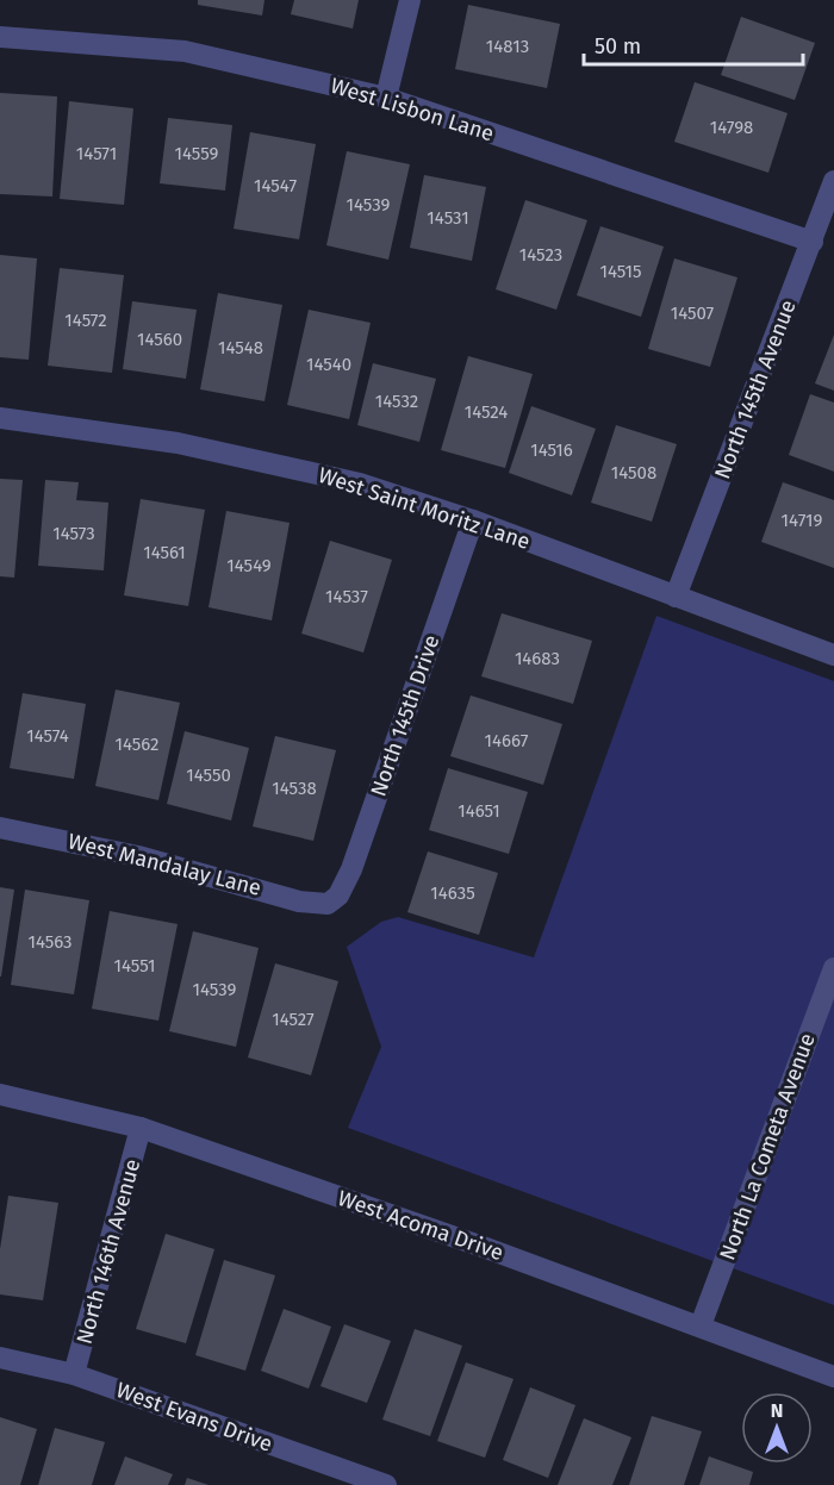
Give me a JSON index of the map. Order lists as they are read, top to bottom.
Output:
{
  "streets": {
    "street": [
      "West Lisbon Lane",
      "North 145th Avenue",
      "West Saint Moritz Lane",
      "North 145th Drive",
      "West Mandalay Lane",
      "North La Cometa Avenue",
      "West Acoma Drive",
      "North 146th Avenue",
      "West Evans Drive"
    ]
  },
  "crossings": [
    ["West Lisbon Lane", "North 145th Avenue"],
    ["North 145th Avenue", "West Saint Moritz Lane"],
    ["West Saint Moritz Lane", "North 145th Drive"],
    ["North 145th Drive", "West Mandalay Lane"],
    ["North La Cometa Avenue", "West Acoma Drive"],
    ["West Acoma Drive", "North 146th Avenue"],
    ["North 146th Avenue", "West Evans Drive"]
  ],
  "house_numbers": [
    "14813",
    "14798",
    "14571",
    "14559",
    "14547",
    "14539",
    "14531",
    "14523",
    "14515",
    "14507",
    "14572",
    "14560",
    "14548",
    "14540",
    "14532",
    "14524",
    "14516",
    "14508",
    "14719",
    "14573",
    "14561",
    "14549",
    "14537",
    "14683",
    "14574",
    "14667",
    "14562",
    "14550",
    "14538",
    "14651",
    "14635",
    "14563",
    "14551",
    "14539",
    "14527"
  ],
  "scale_bar": "50 m",
  "north": "top"
}
